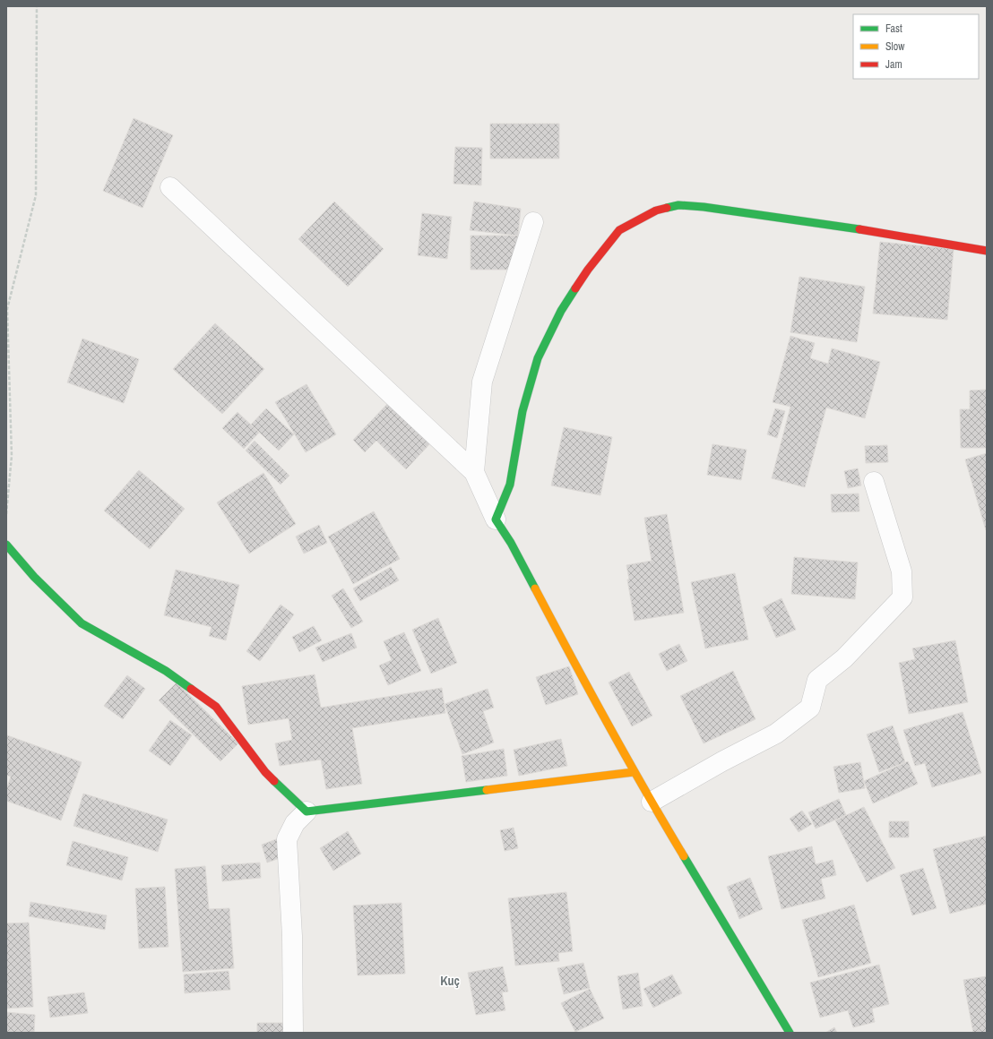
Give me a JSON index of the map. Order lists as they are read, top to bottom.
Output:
{
  "districts": ["Kuç"],
  "legend": ["Fast", "Slow", "Jam"]
}
